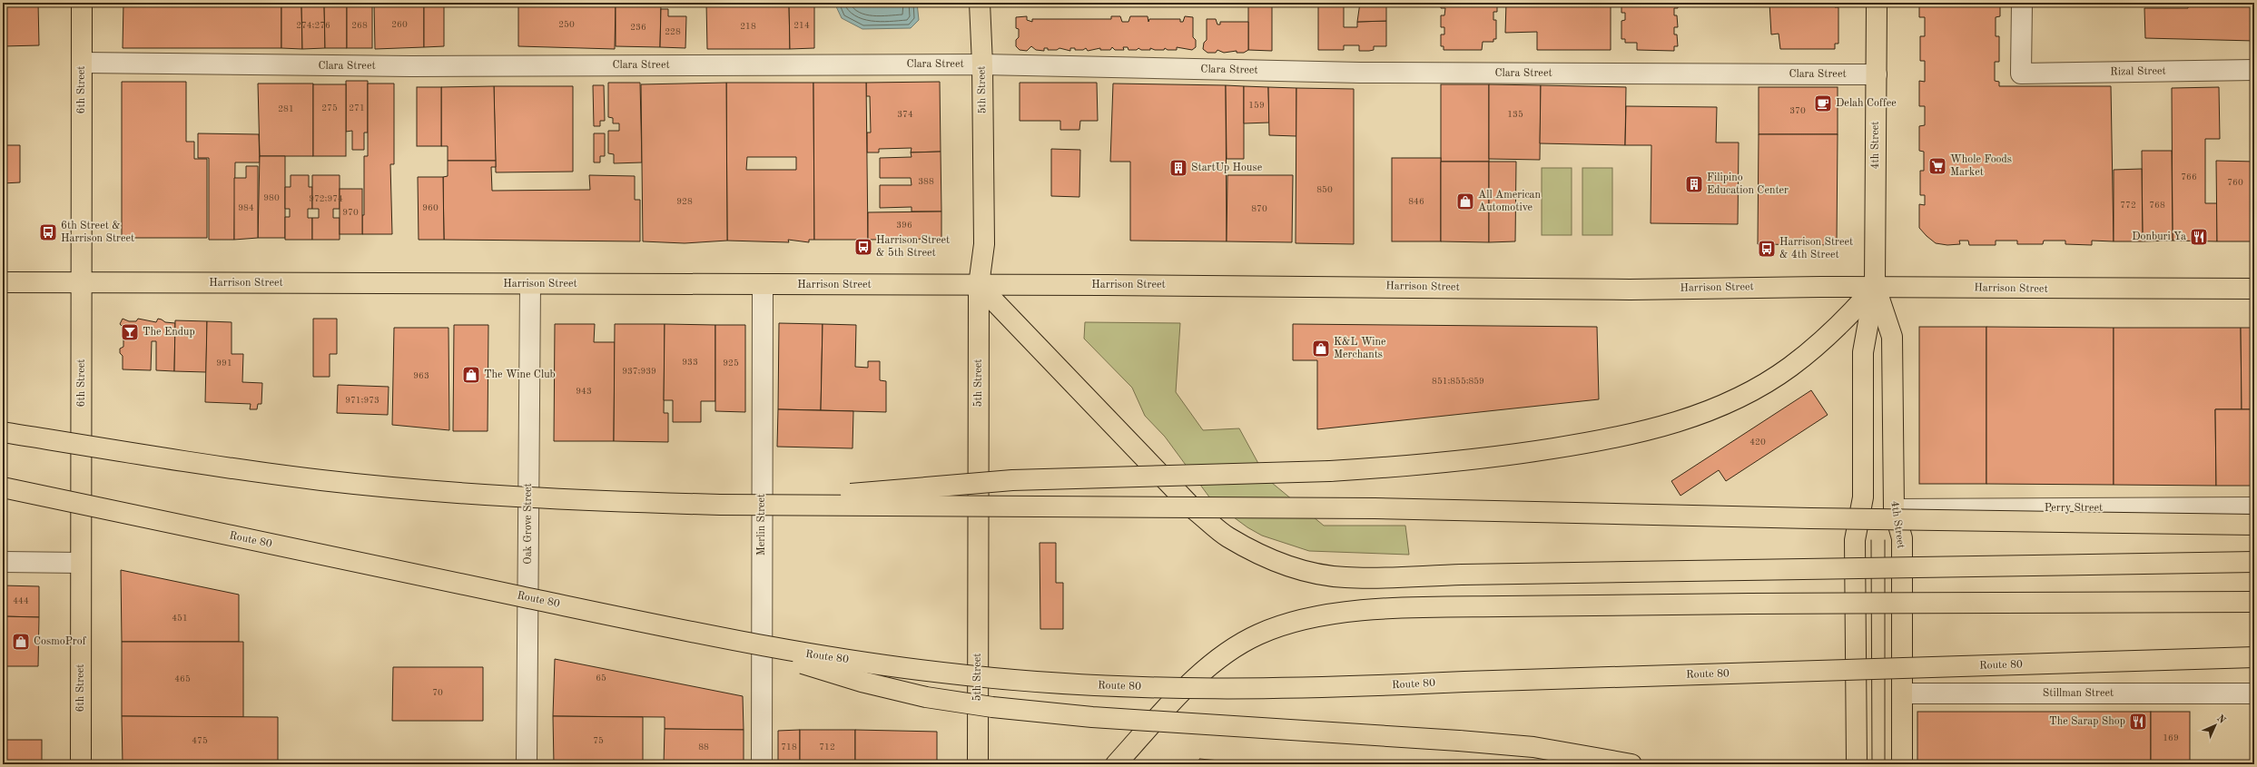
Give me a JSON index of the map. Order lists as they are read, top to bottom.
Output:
{
  "streets": {
    "main road": [
      "6th Street",
      "5th Street",
      "4th Street",
      "Harrison Street",
      "Route 80"
    ],
    "street": [
      "Clara Street",
      "Rizal Street",
      "Perry Street",
      "Oak Grove Street",
      "Merlin Street",
      "Stillman Street"
    ]
  },
  "crossings": [
    ["Clara Street", "6th Street"],
    ["Clara Street", "5th Street"],
    ["Clara Street", "4th Street"],
    ["6th Street", "Harrison Street"],
    ["5th Street", "Harrison Street"],
    ["4th Street", "Harrison Street"],
    ["4th Street", "Perry Street"],
    ["4th Street", "Stillman Street"],
    ["Harrison Street", "Oak Grove Street"],
    ["Harrison Street", "Merlin Street"]
  ],
  "places": {
    "cafe": ["Delah Coffee"],
    "supermarket": ["Whole Foods Market"],
    "building": ["StartUp House", "Filipino Education Center"],
    "shop": [
      "All American Automotive",
      "K&L Wine Merchants",
      "The Wine Club",
      "CosmoProf"
    ],
    "bus stop": ["6th Street & Harrison Street", "Harrison Street & 5th Street", "Harrison Street & 4th Street"],
    "restaurant": ["Donburi Ya", "The Sarap Shop"],
    "bar": ["The Endup"]
  },
  "house_numbers": [
    "260",
    "250",
    "274;276",
    "268",
    "214",
    "218",
    "236",
    "228",
    "159",
    "275",
    "271",
    "281",
    "370",
    "374",
    "135",
    "766",
    "388",
    "760",
    "850",
    "980",
    "972;974",
    "928",
    "846",
    "772",
    "768",
    "984",
    "960",
    "870",
    "970",
    "396",
    "933",
    "991",
    "925",
    "937;939",
    "963",
    "851;855;859",
    "943",
    "971;973",
    "420",
    "444",
    "451",
    "65",
    "465",
    "70",
    "169",
    "475",
    "75",
    "88",
    "718",
    "712"
  ],
  "north": "top right"
}
